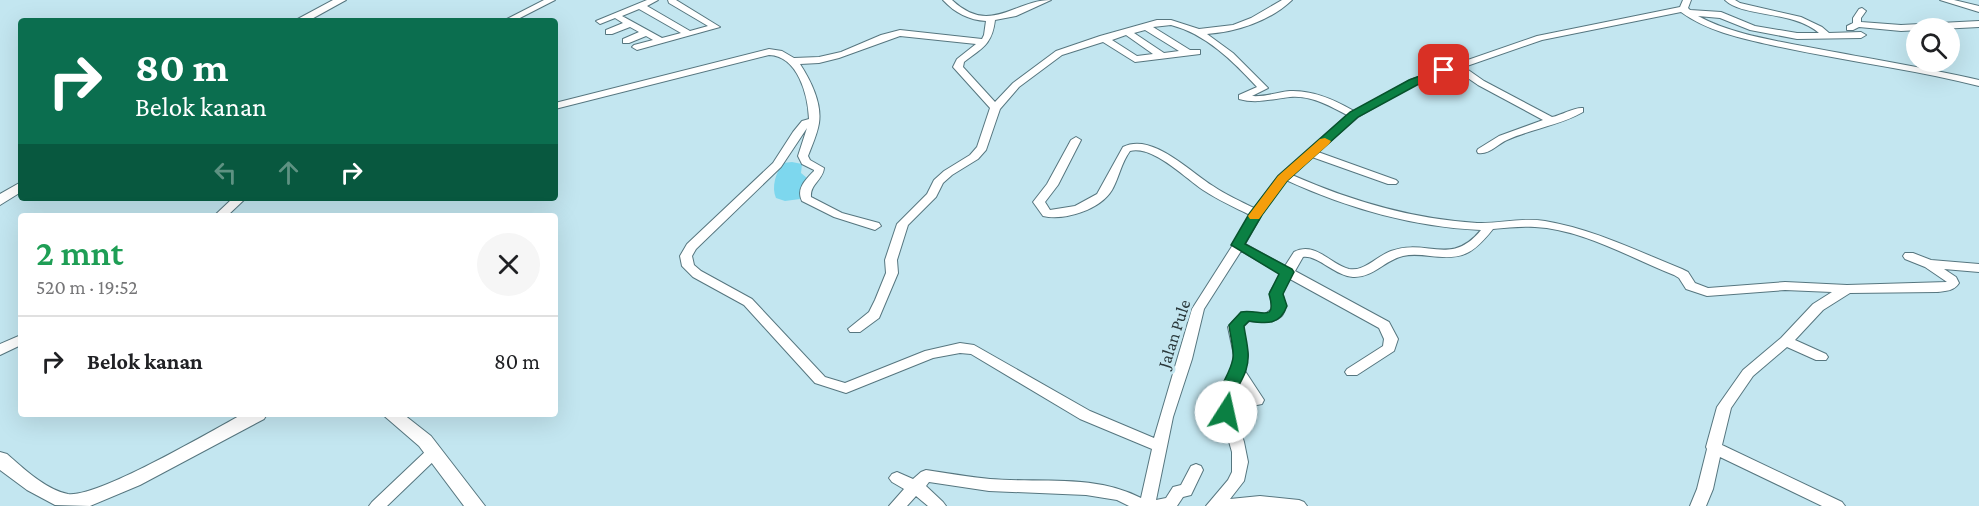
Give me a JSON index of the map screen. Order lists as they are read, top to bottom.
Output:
{
  "streets": {
    "street": ["Jalan Pule"]
  },
  "page": {
    "turn": ["80 m", "Belok kanan"],
    "heading": ["2 mnt", "520 m · 19:52"],
    "list": [
      {
        "name": "Belok kanan",
        "value": "80 m"
      }
    ]
  }
}
